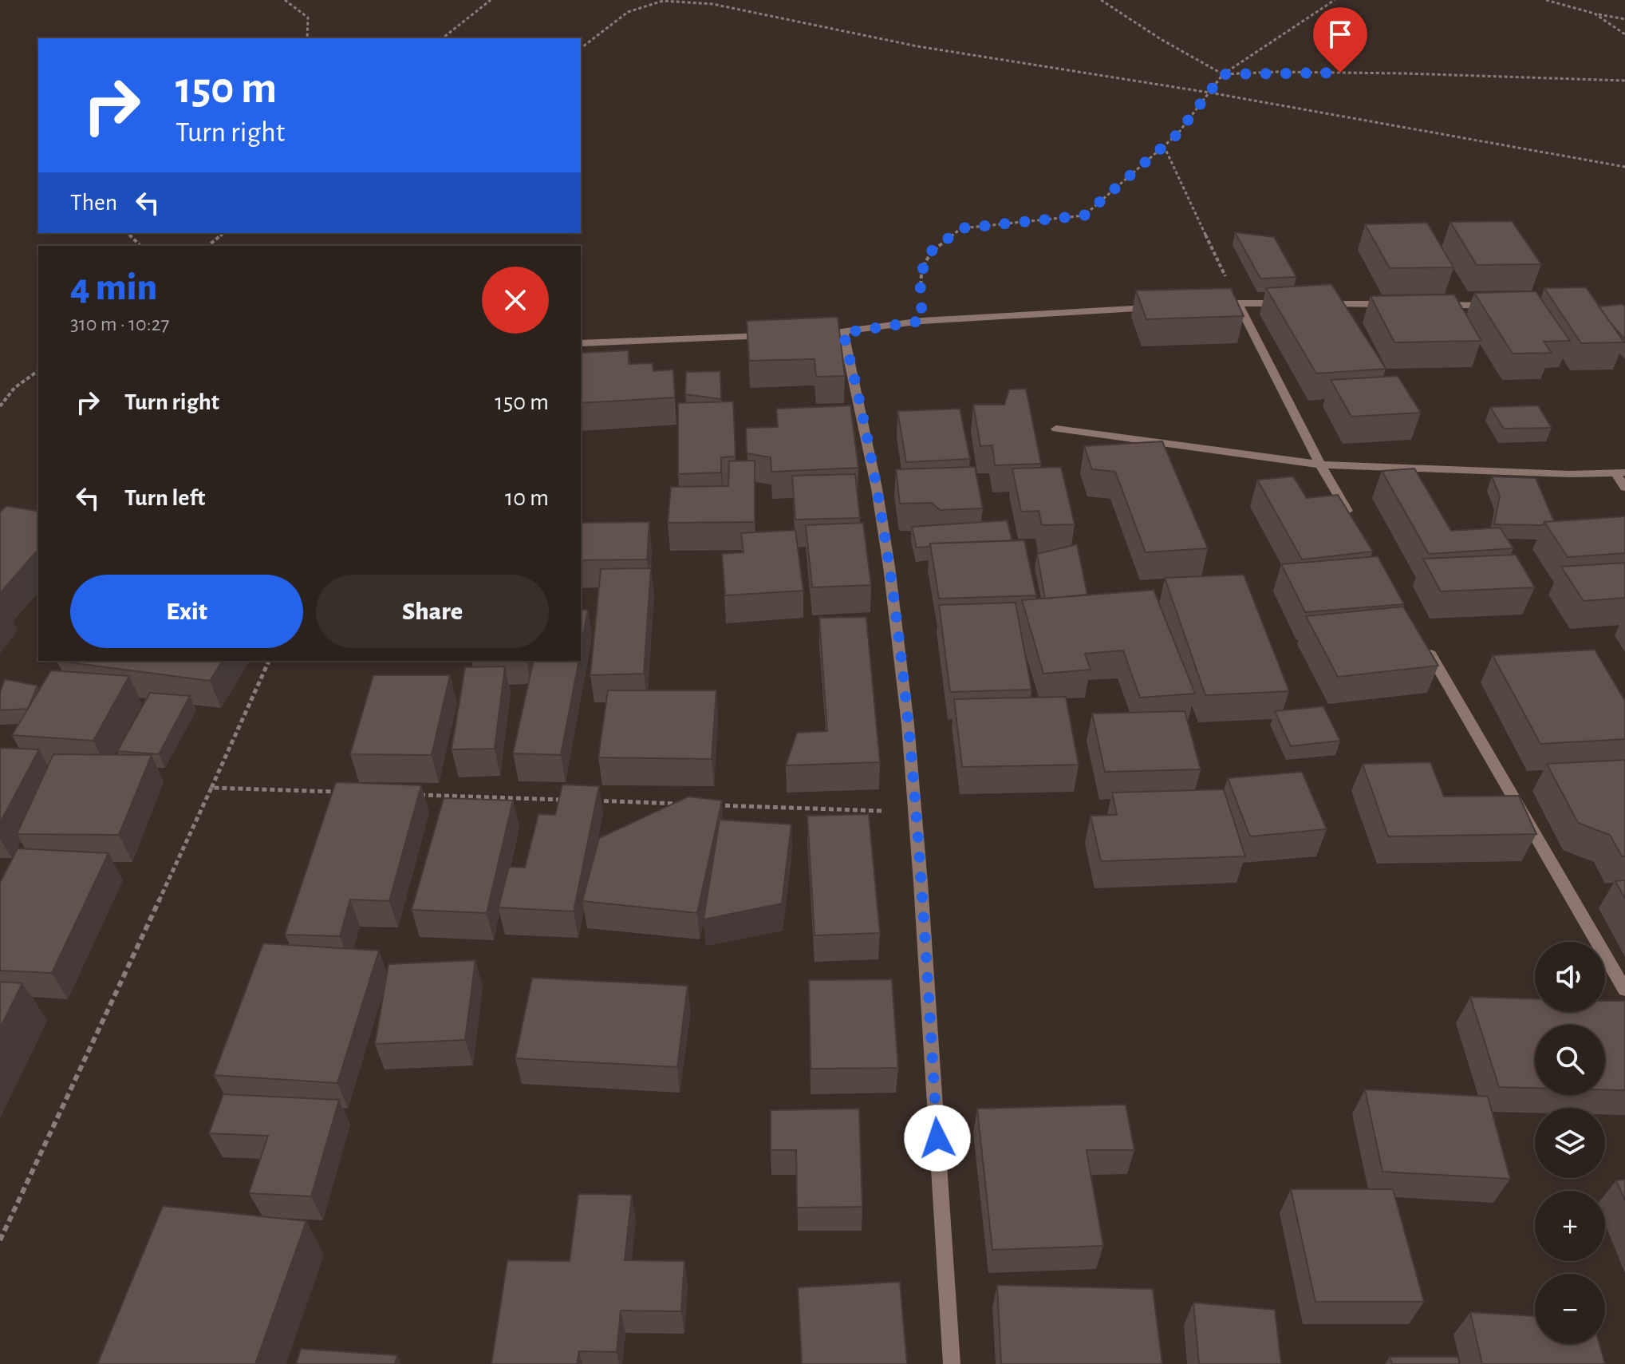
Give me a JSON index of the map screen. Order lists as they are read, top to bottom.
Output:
{
  "page": {
    "turn": ["150 m", "Turn right"],
    "then": "Then",
    "heading": ["4 min", "310 m · 10:27"],
    "list": [
      {
        "name": "Turn right",
        "value": "150 m"
      },
      {
        "name": "Turn left",
        "value": "10 m"
      }
    ],
    "buttons": ["Exit", "Share"],
    "map_buttons": ["+", "−"]
  }
}
